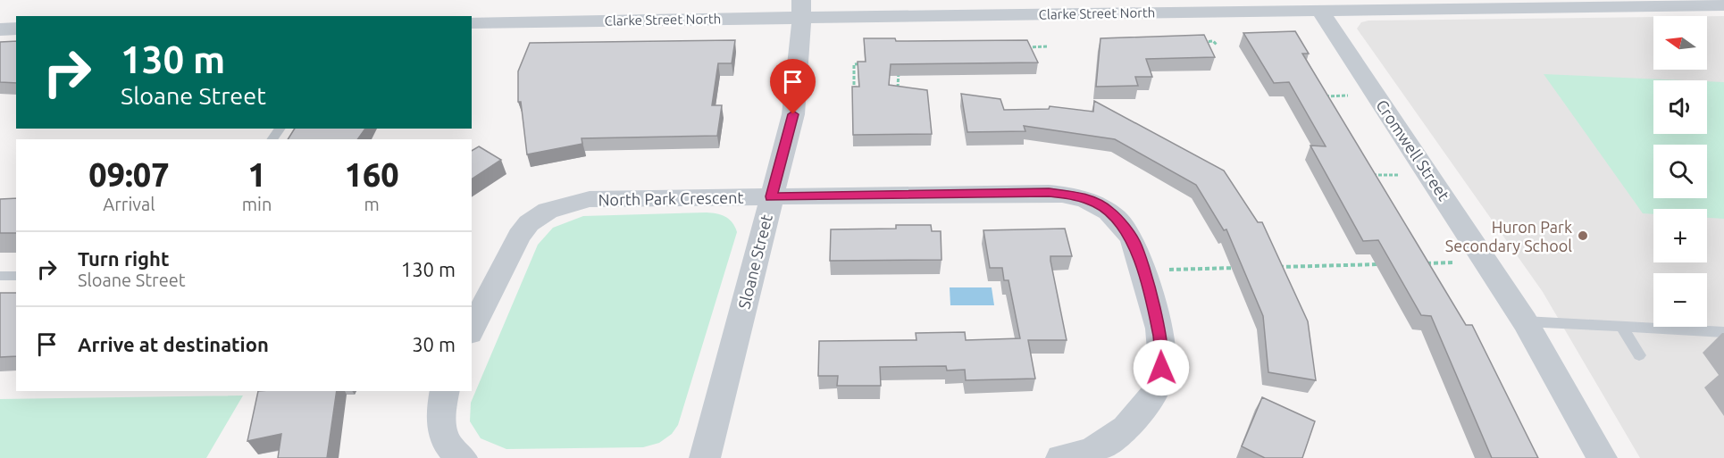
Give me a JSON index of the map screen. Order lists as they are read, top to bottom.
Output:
{
  "streets": {
    "street": [
      "Clarke Street North",
      "Cromwell Street",
      "North Park Crescent",
      "Sloane Street"
    ]
  },
  "crossings": [
    ["Clarke Street North", "Cromwell Street"],
    ["Clarke Street North", "Sloane Street"],
    ["North Park Crescent", "Sloane Street"]
  ],
  "places": ["Huron Park Secondary School"],
  "north": "left",
  "page": {
    "map_buttons": ["+", "−"],
    "turn": ["130 m", "Sloane Street"],
    "eta": [
      "09:07",
      "Arrival",
      "1",
      "min",
      "160",
      "m"
    ],
    "list": [
      {
        "name": "Turn right",
        "note": "Sloane Street",
        "value": "130 m"
      },
      {
        "name": "Arrive at destination",
        "value": "30 m"
      }
    ]
  }
}
